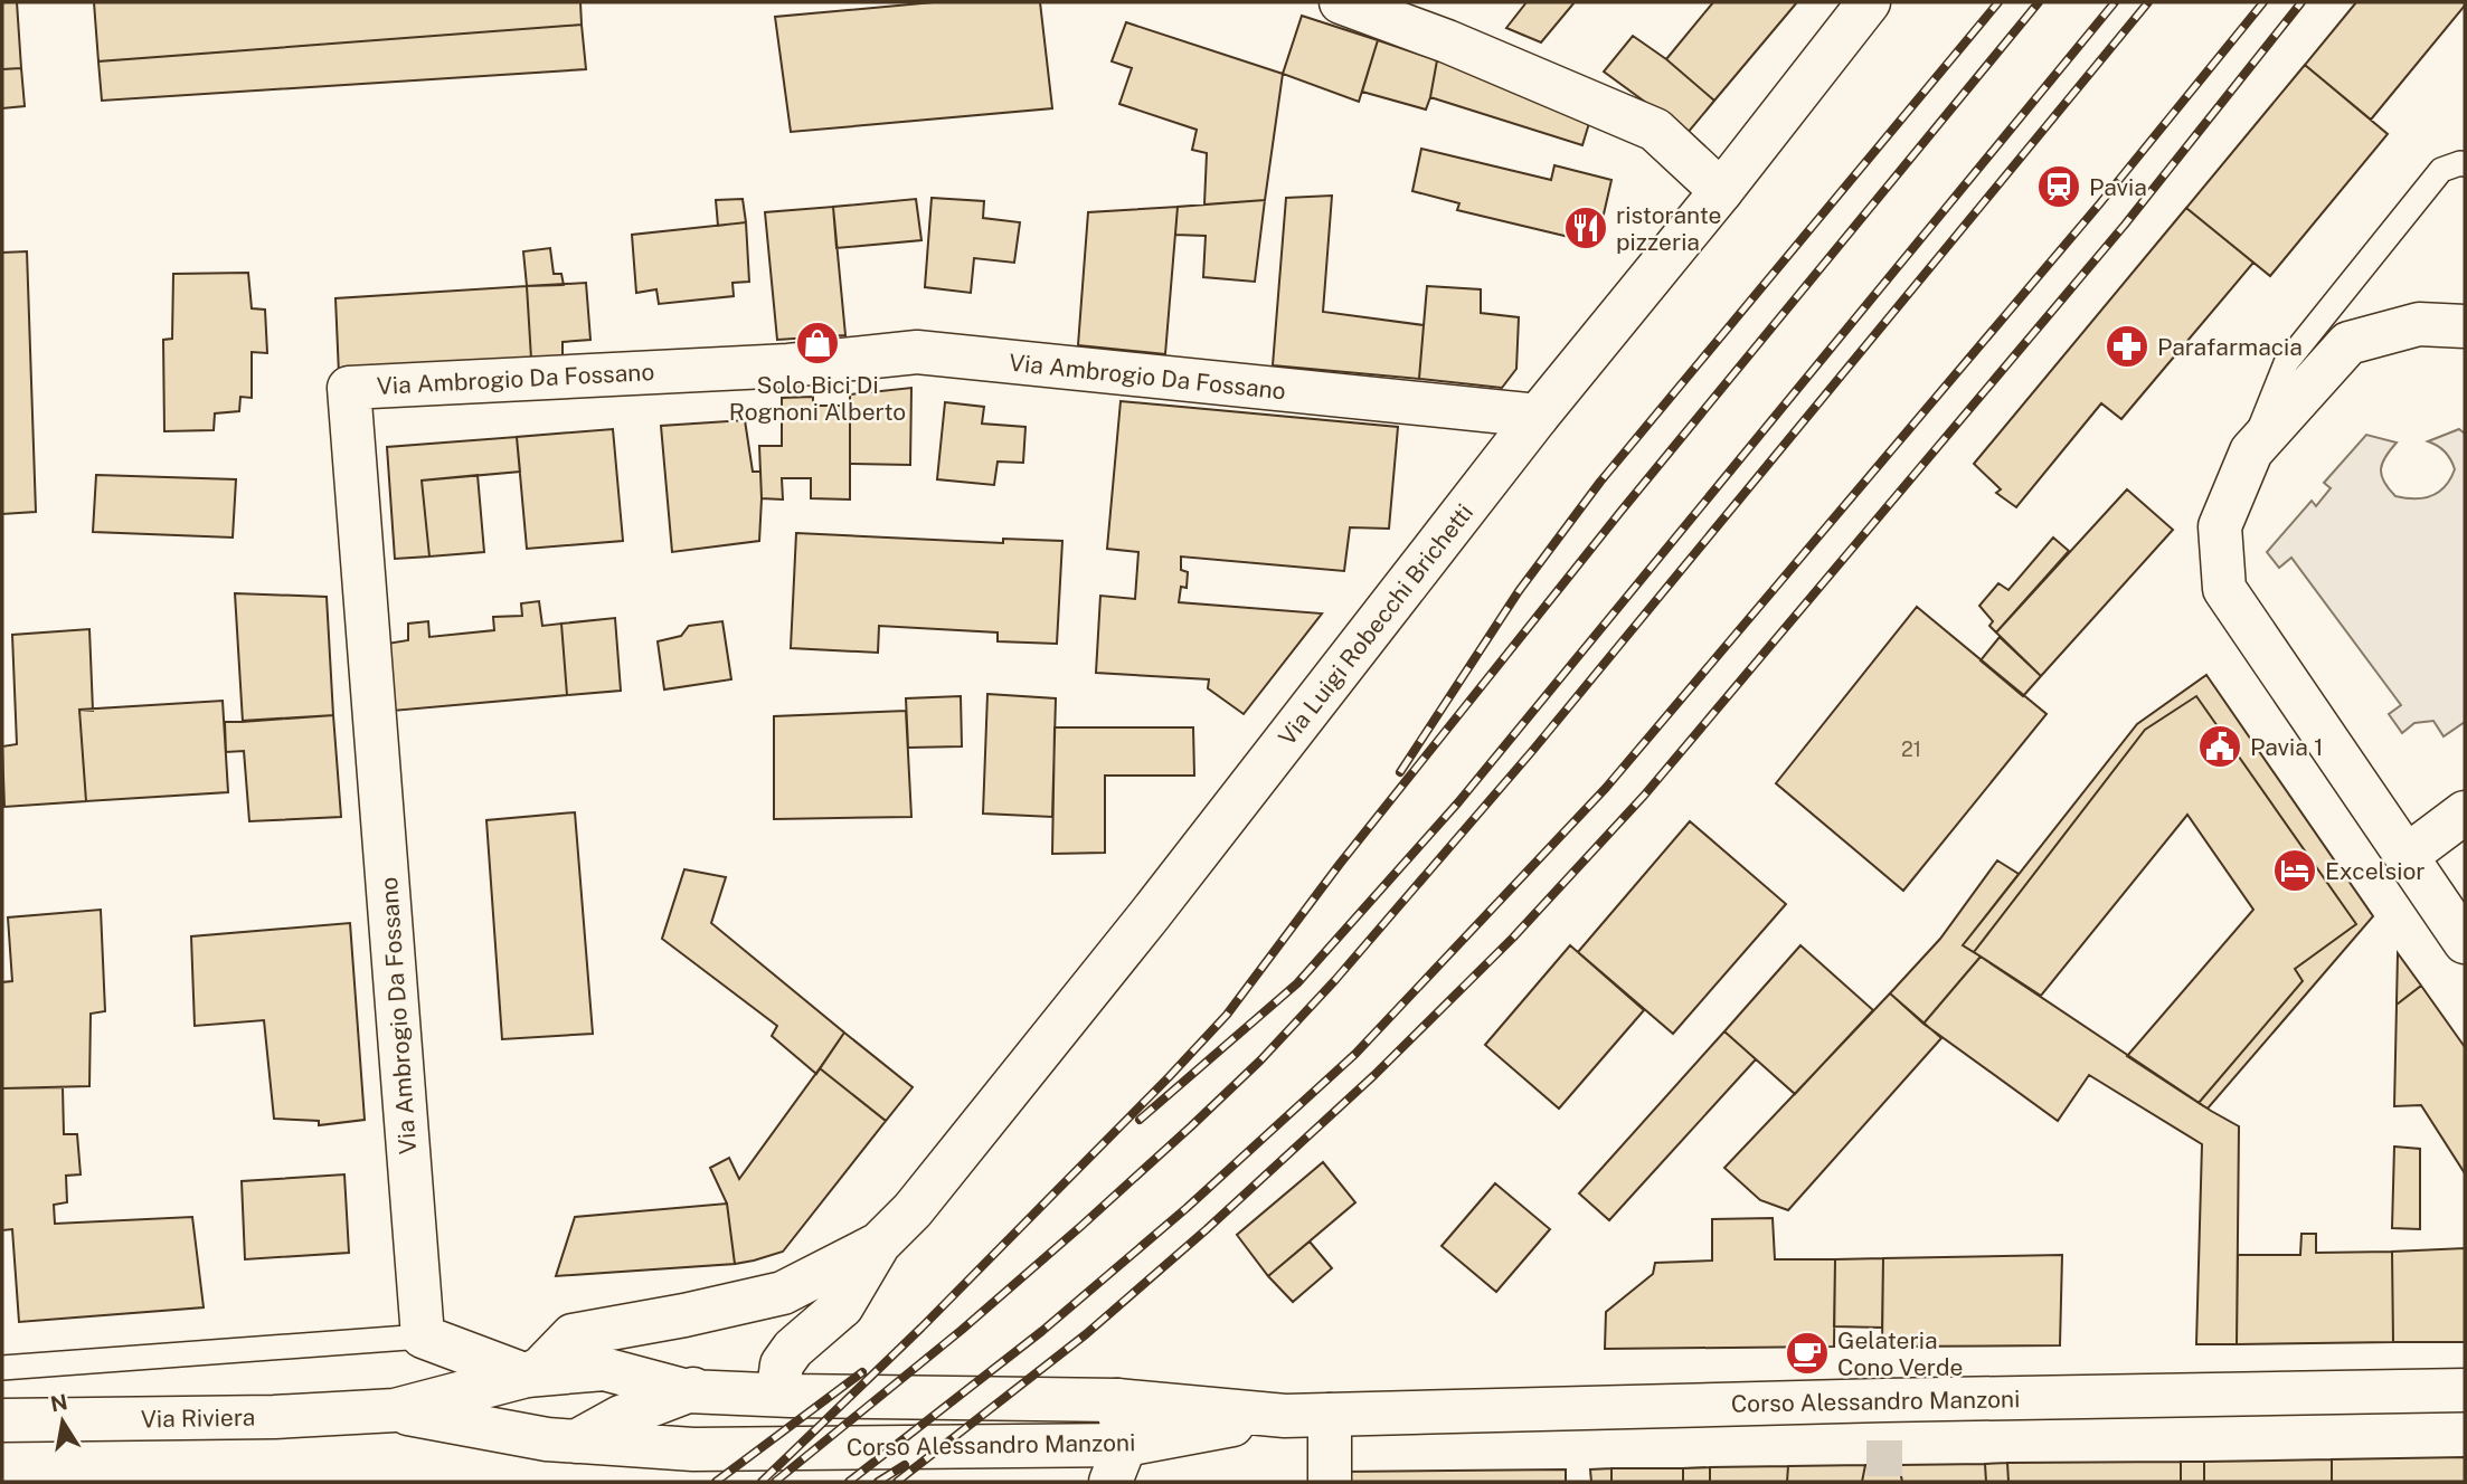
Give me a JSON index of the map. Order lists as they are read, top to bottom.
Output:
{
  "streets": {
    "street": [
      "Via Ambrogio Da Fossano",
      "Via Luigi Robecchi Brichetti",
      "Corso Alessandro Manzoni",
      "Via Riviera"
    ]
  },
  "crossings": [
    ["Via Ambrogio Da Fossano", "Via Luigi Robecchi Brichetti"],
    ["Via Ambrogio Da Fossano", "Via Riviera"],
    ["Via Luigi Robecchi Brichetti", "Via Riviera"],
    ["Corso Alessandro Manzoni", "Via Riviera"]
  ],
  "places": {
    "station": ["Pavia"],
    "restaurant": ["ristorante pizzeria"],
    "shop": ["Solo Bici Di Rognoni Alberto"],
    "pharmacy": ["Parafarmacia"],
    "public building": ["Pavia 1"],
    "hotel": ["Excelsior"],
    "cafe": ["Gelateria Cono Verde"]
  },
  "house_numbers": ["21"],
  "north": "top"
}
